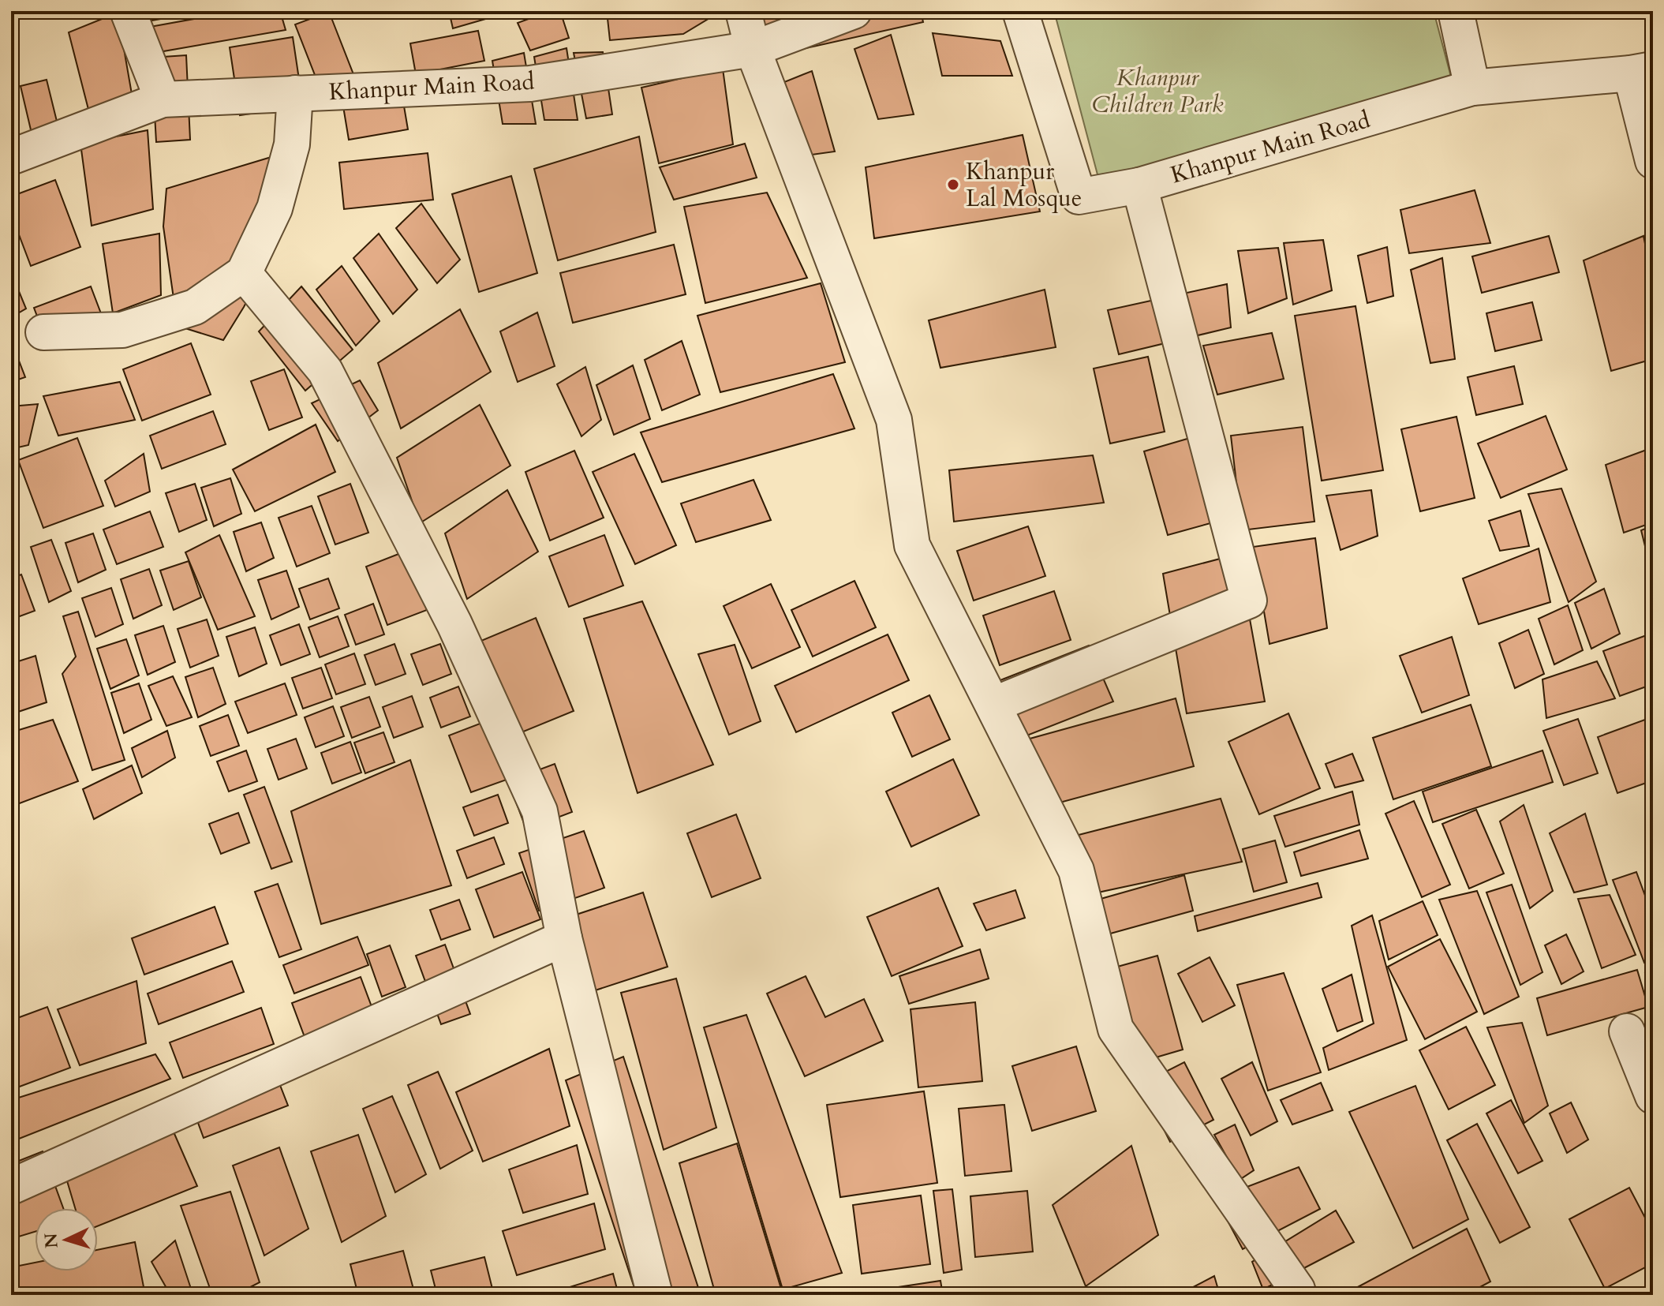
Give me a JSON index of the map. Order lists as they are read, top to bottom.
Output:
{
  "streets": {
    "street": ["Khanpur Main Road"]
  },
  "parks": ["Khanpur Children Park"],
  "places": ["Khanpur Lal Mosque"],
  "north": "left"
}
